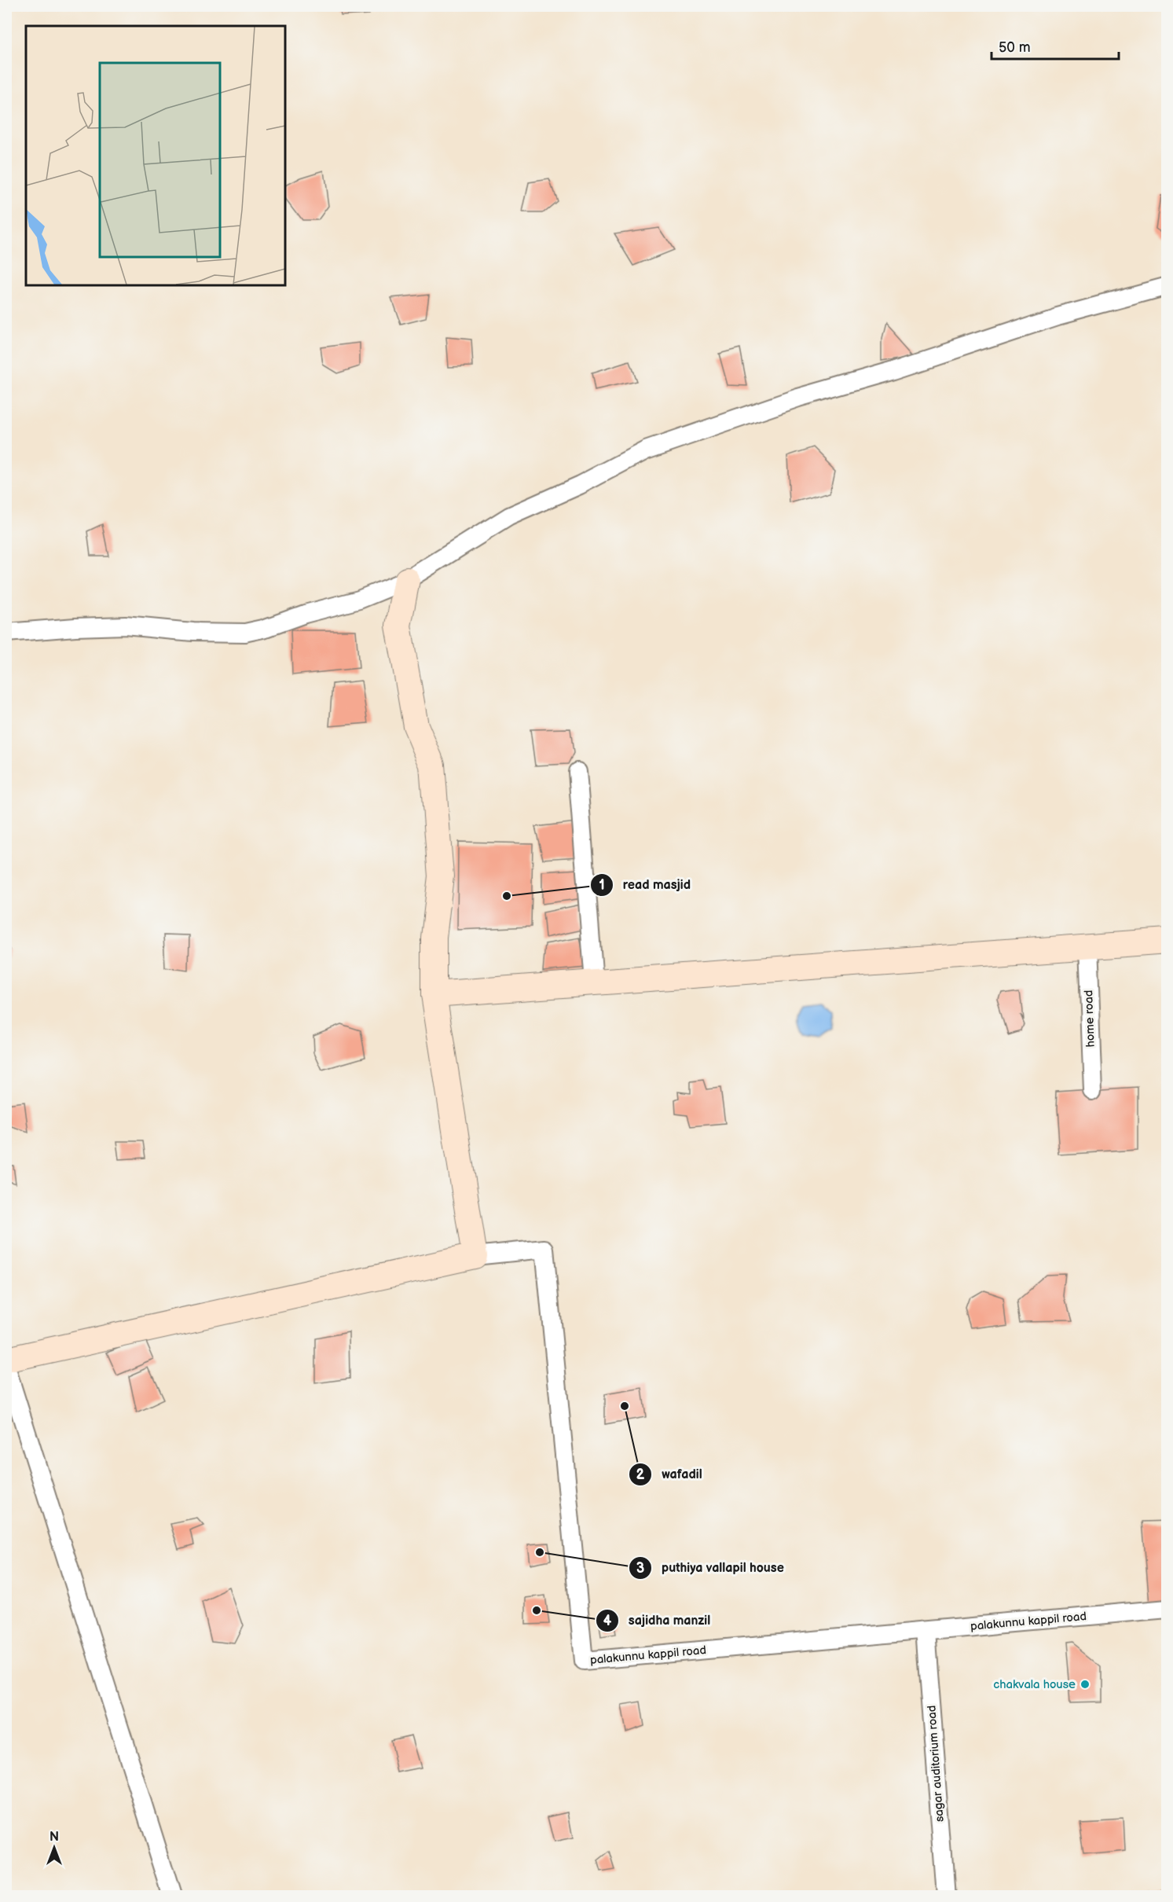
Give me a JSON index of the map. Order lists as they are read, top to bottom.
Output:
{
  "streets": {
    "street": ["home road", "palakunnu kappil road", "sagar auditorium road"]
  },
  "crossings": [
    ["palakunnu kappil road", "sagar auditorium road"]
  ],
  "places": [
    "read masjid",
    "wafadil",
    "puthiya vallapil house",
    "sajidha manzil",
    "chakvala house"
  ],
  "scale_bar": "50 m",
  "north": "top"
}
